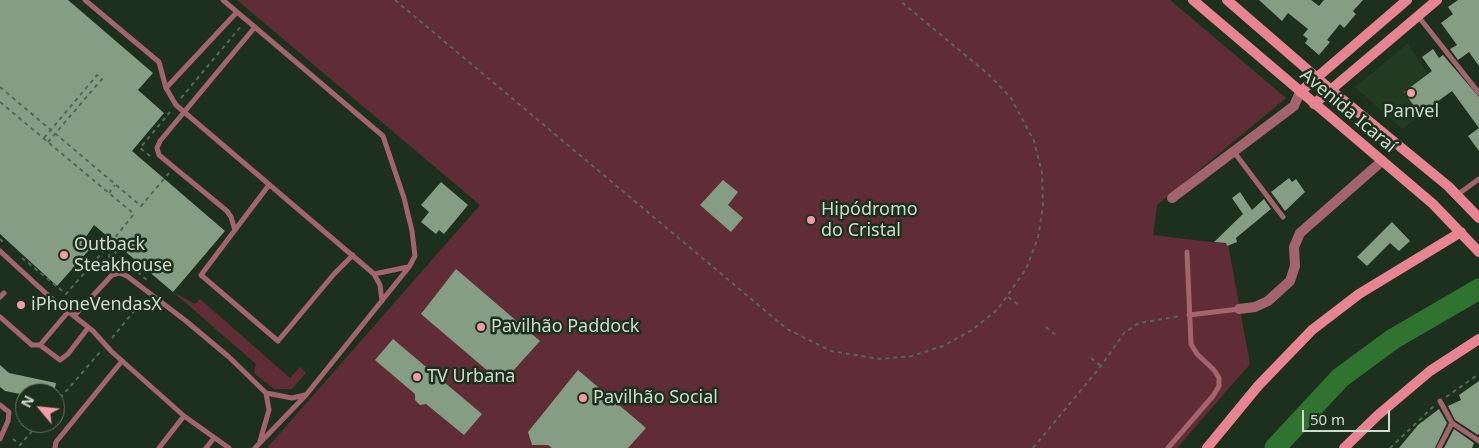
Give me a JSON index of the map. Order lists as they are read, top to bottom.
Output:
{
  "streets": {
    "main road": ["Avenida Icaraí"]
  },
  "places": [
    "Panvel",
    "Hipódromo do Cristal",
    "Outback Steakhouse",
    "iPhoneVendasX",
    "Pavilhão Paddock",
    "TV Urbana",
    "Pavilhão Social"
  ],
  "scale_bar": "50 m",
  "north": "top left"
}
